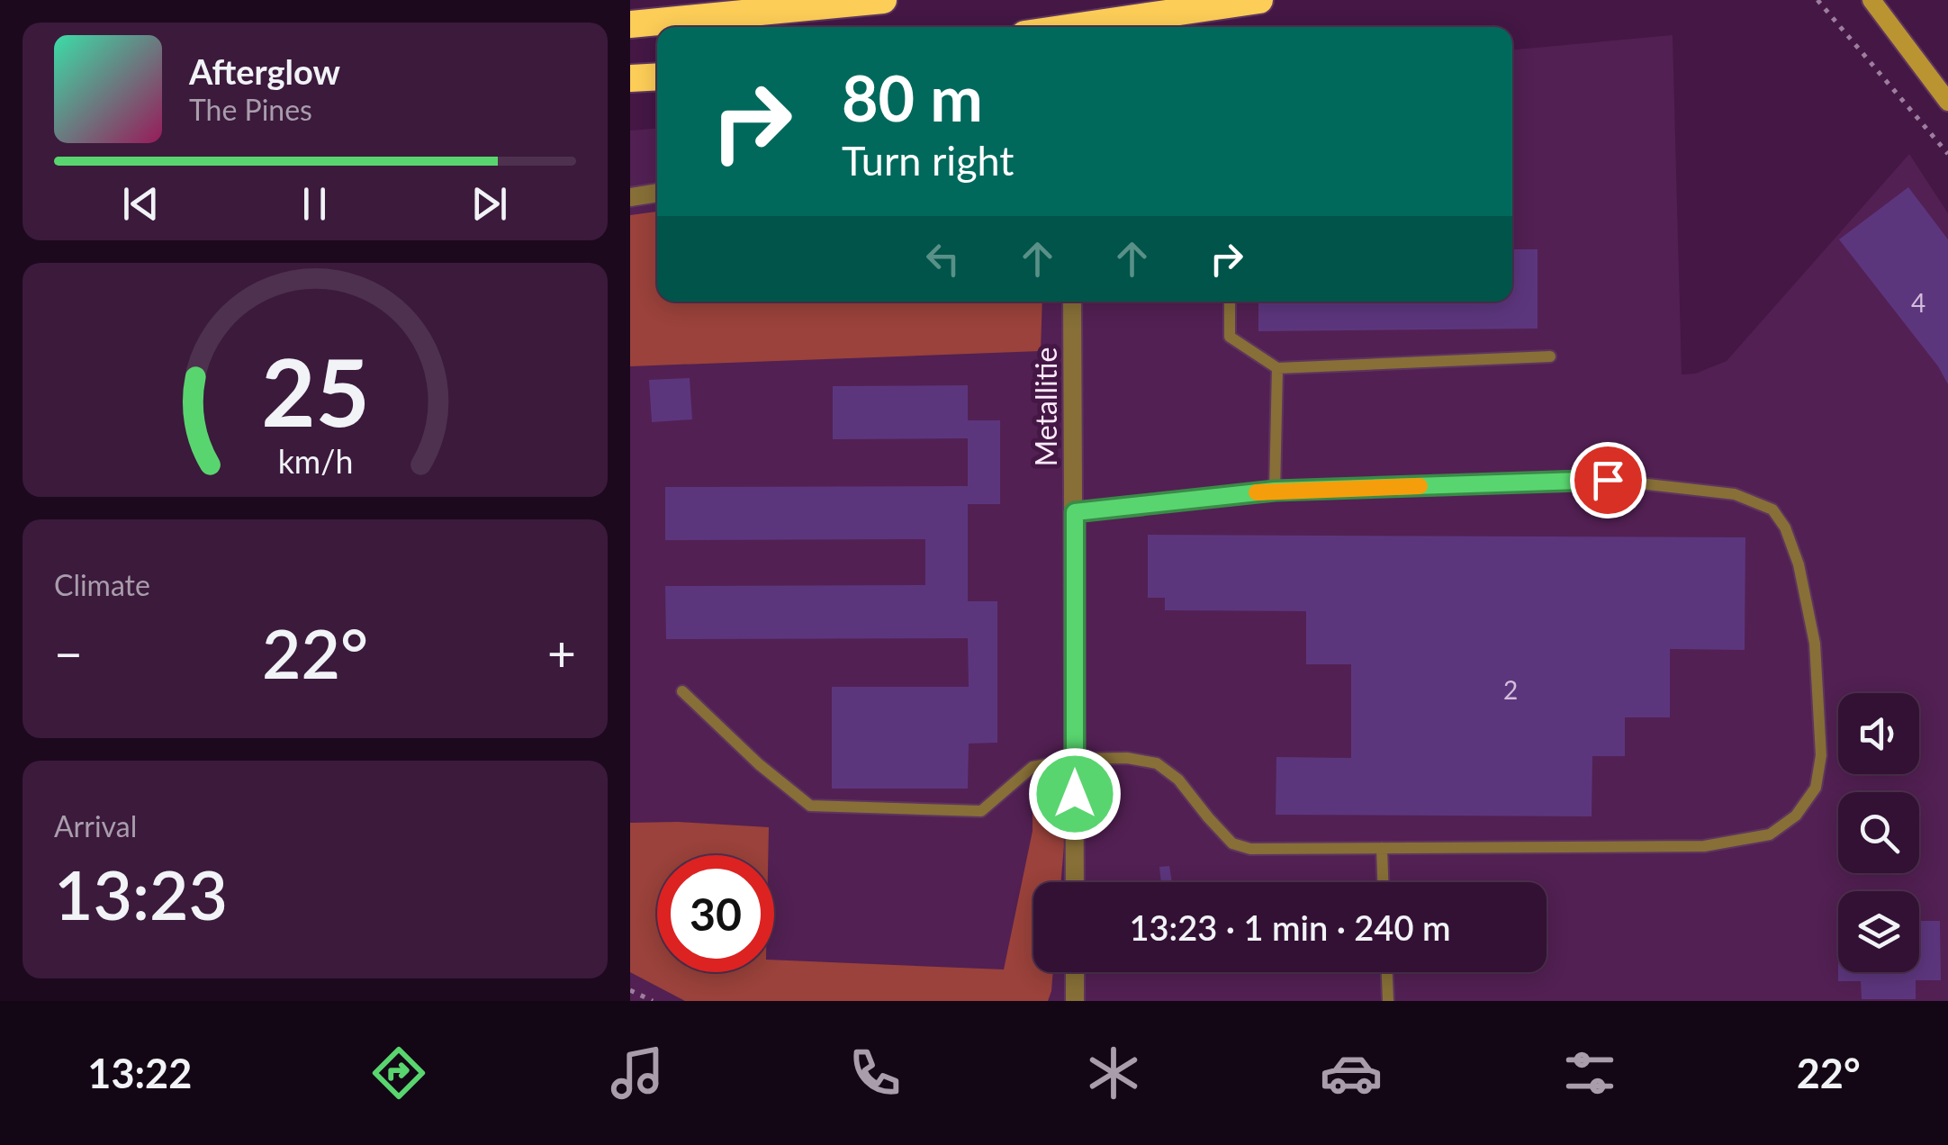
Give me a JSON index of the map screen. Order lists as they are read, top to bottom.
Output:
{
  "streets": {
    "street": ["Metallitie"]
  },
  "house_numbers": ["4", "2"],
  "page": {
    "turn": ["80 m", "Turn right"],
    "song": ["Afterglow", "The Pines"],
    "tile": [
      "Climate",
      ["Arrival", "13:23"]
    ],
    "heat": ["−", "22°", "+"],
    "limit": "30",
    "trip": "13:23 · 1 min · 240 m",
    "tabs": ["13:22", "22°"],
    "gauge": ["25", "km/h"]
  }
}
